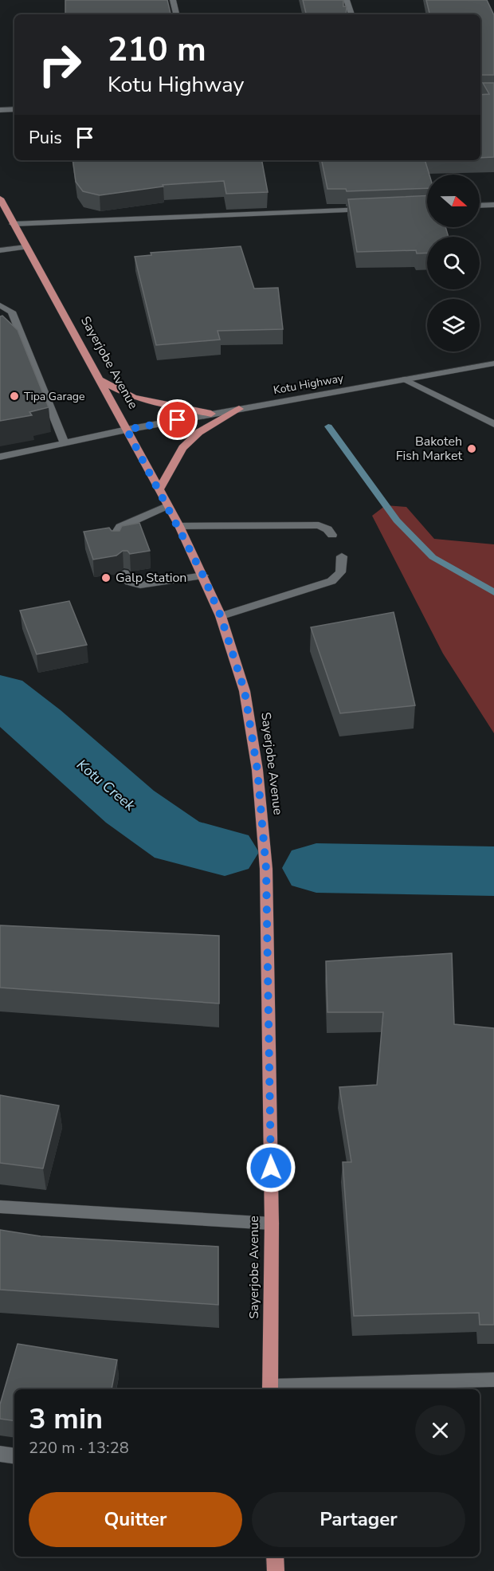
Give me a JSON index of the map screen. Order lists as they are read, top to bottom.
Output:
{
  "streets": {
    "main road": ["Sayerjobe Avenue"],
    "street": ["Kotu Highway"]
  },
  "crossings": [
    ["Sayerjobe Avenue", "Kotu Highway"]
  ],
  "water": ["Kotu Creek"],
  "places": ["Tipa Garage", "Bakoteh Fish Market", "Galp Station"],
  "north": "right",
  "page": {
    "turn": ["210 m", "Kotu Highway"],
    "then": "Puis",
    "heading": ["3 min", "220 m · 13:28"],
    "buttons": ["Quitter", "Partager"]
  }
}
